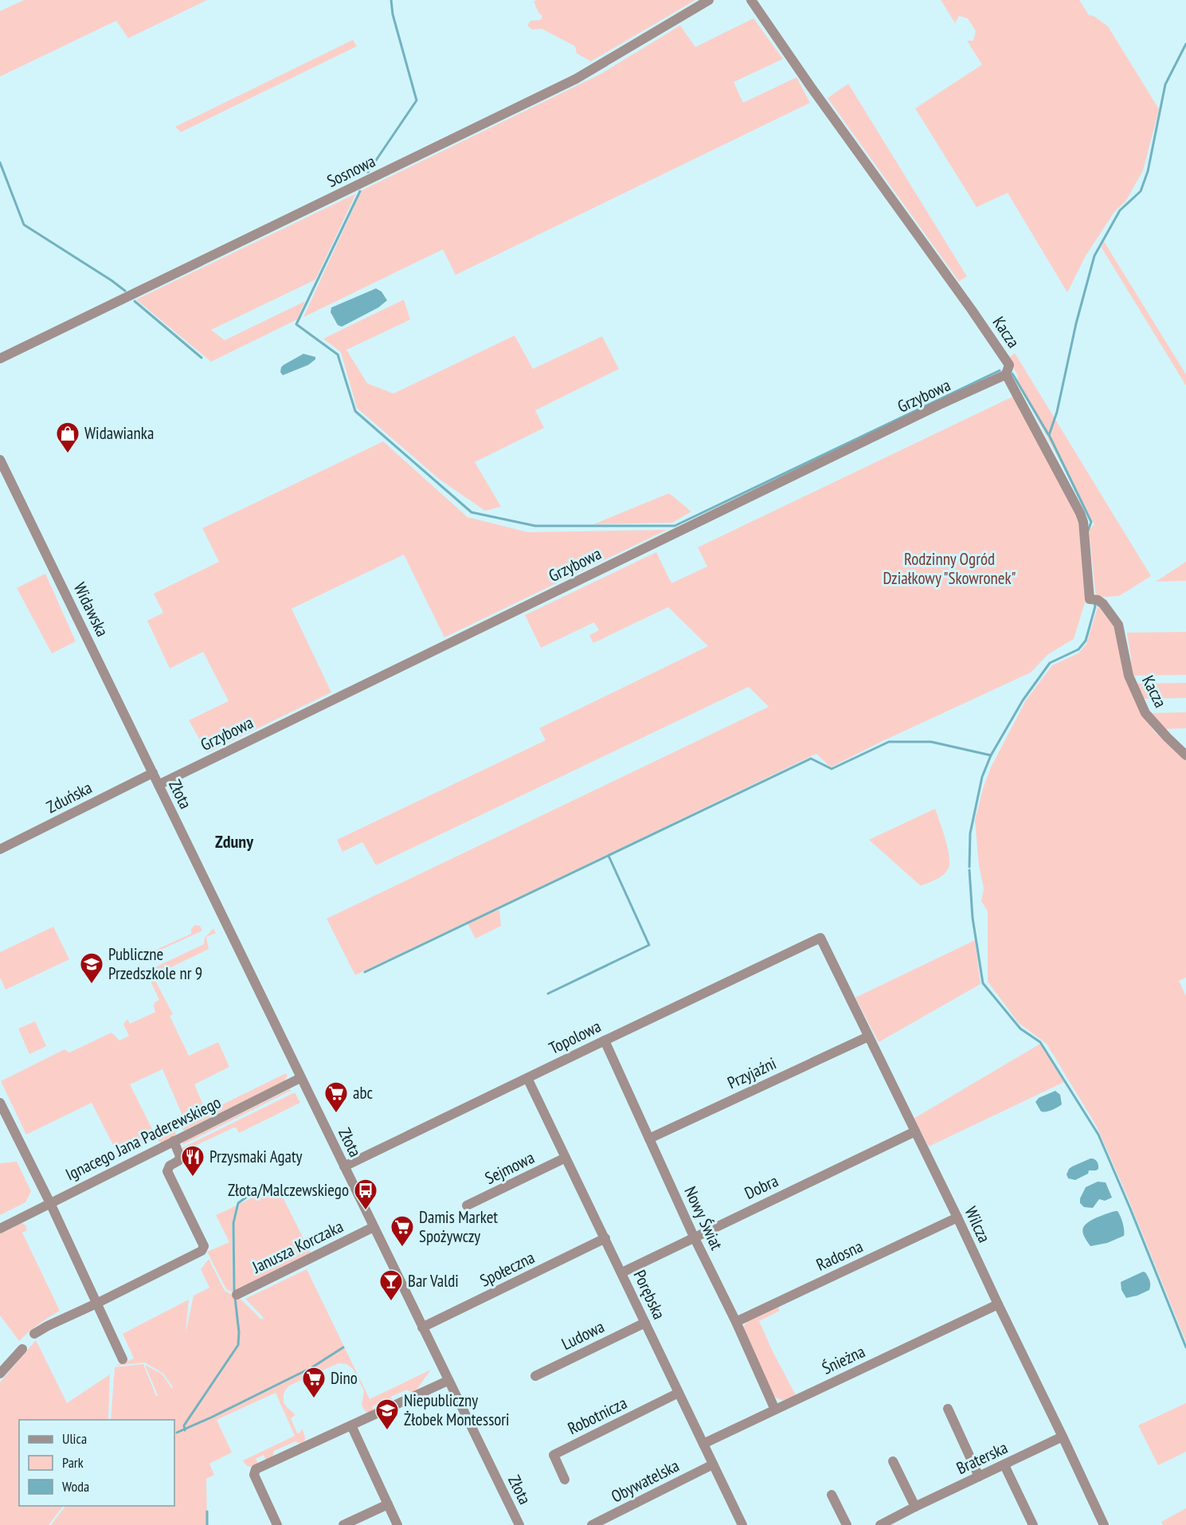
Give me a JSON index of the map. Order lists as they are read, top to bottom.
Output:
{
  "streets": {
    "street": [
      "Sosnowa",
      "Kacza",
      "Grzybowa",
      "Widawska",
      "Złota",
      "Zduńska",
      "Topolowa",
      "Przyjaźni",
      "Ignacego Jana Paderewskiego",
      "Sejmowa",
      "Dobra",
      "Nowy Świat",
      "Wilcza",
      "Janusza Korczaka",
      "Radosna",
      "Społeczna",
      "Porębska",
      "Ludowa",
      "Śnieżna",
      "Robotnicza",
      "Braterska",
      "Obywatelska"
    ]
  },
  "crossings": [
    ["Kacza", "Grzybowa"],
    ["Grzybowa", "Złota"],
    ["Widawska", "Złota"],
    ["Widawska", "Zduńska"],
    ["Złota", "Zduńska"],
    ["Złota", "Topolowa"],
    ["Złota", "Ignacego Jana Paderewskiego"],
    ["Złota", "Janusza Korczaka"],
    ["Złota", "Społeczna"],
    ["Topolowa", "Nowy Świat"],
    ["Topolowa", "Wilcza"],
    ["Topolowa", "Porębska"],
    ["Przyjaźni", "Nowy Świat"],
    ["Przyjaźni", "Wilcza"],
    ["Sejmowa", "Porębska"],
    ["Dobra", "Nowy Świat"],
    ["Dobra", "Wilcza"],
    ["Dobra", "Porębska"],
    ["Nowy Świat", "Radosna"],
    ["Nowy Świat", "Śnieżna"],
    ["Wilcza", "Radosna"],
    ["Wilcza", "Śnieżna"],
    ["Wilcza", "Braterska"],
    ["Społeczna", "Porębska"],
    ["Porębska", "Ludowa"],
    ["Porębska", "Śnieżna"],
    ["Porębska", "Robotnicza"],
    ["Porębska", "Obywatelska"]
  ],
  "districts": ["Zduny"],
  "parks": ["Rodzinny Ogród Działkowy \"Skowronek\""],
  "places": {
    "shop": ["Widawianka"],
    "school or university": ["Publiczne Przedszkole nr 9", "Niepubliczny Żłobek Montessori"],
    "supermarket": ["abc", "Damis Market Spożywczy", "Dino"],
    "restaurant": ["Przysmaki Agaty"],
    "bus stop": ["Złota/Malczewskiego"],
    "bar": ["Bar Valdi"]
  },
  "legend": ["Ulica", "Park", "Woda"]
}
